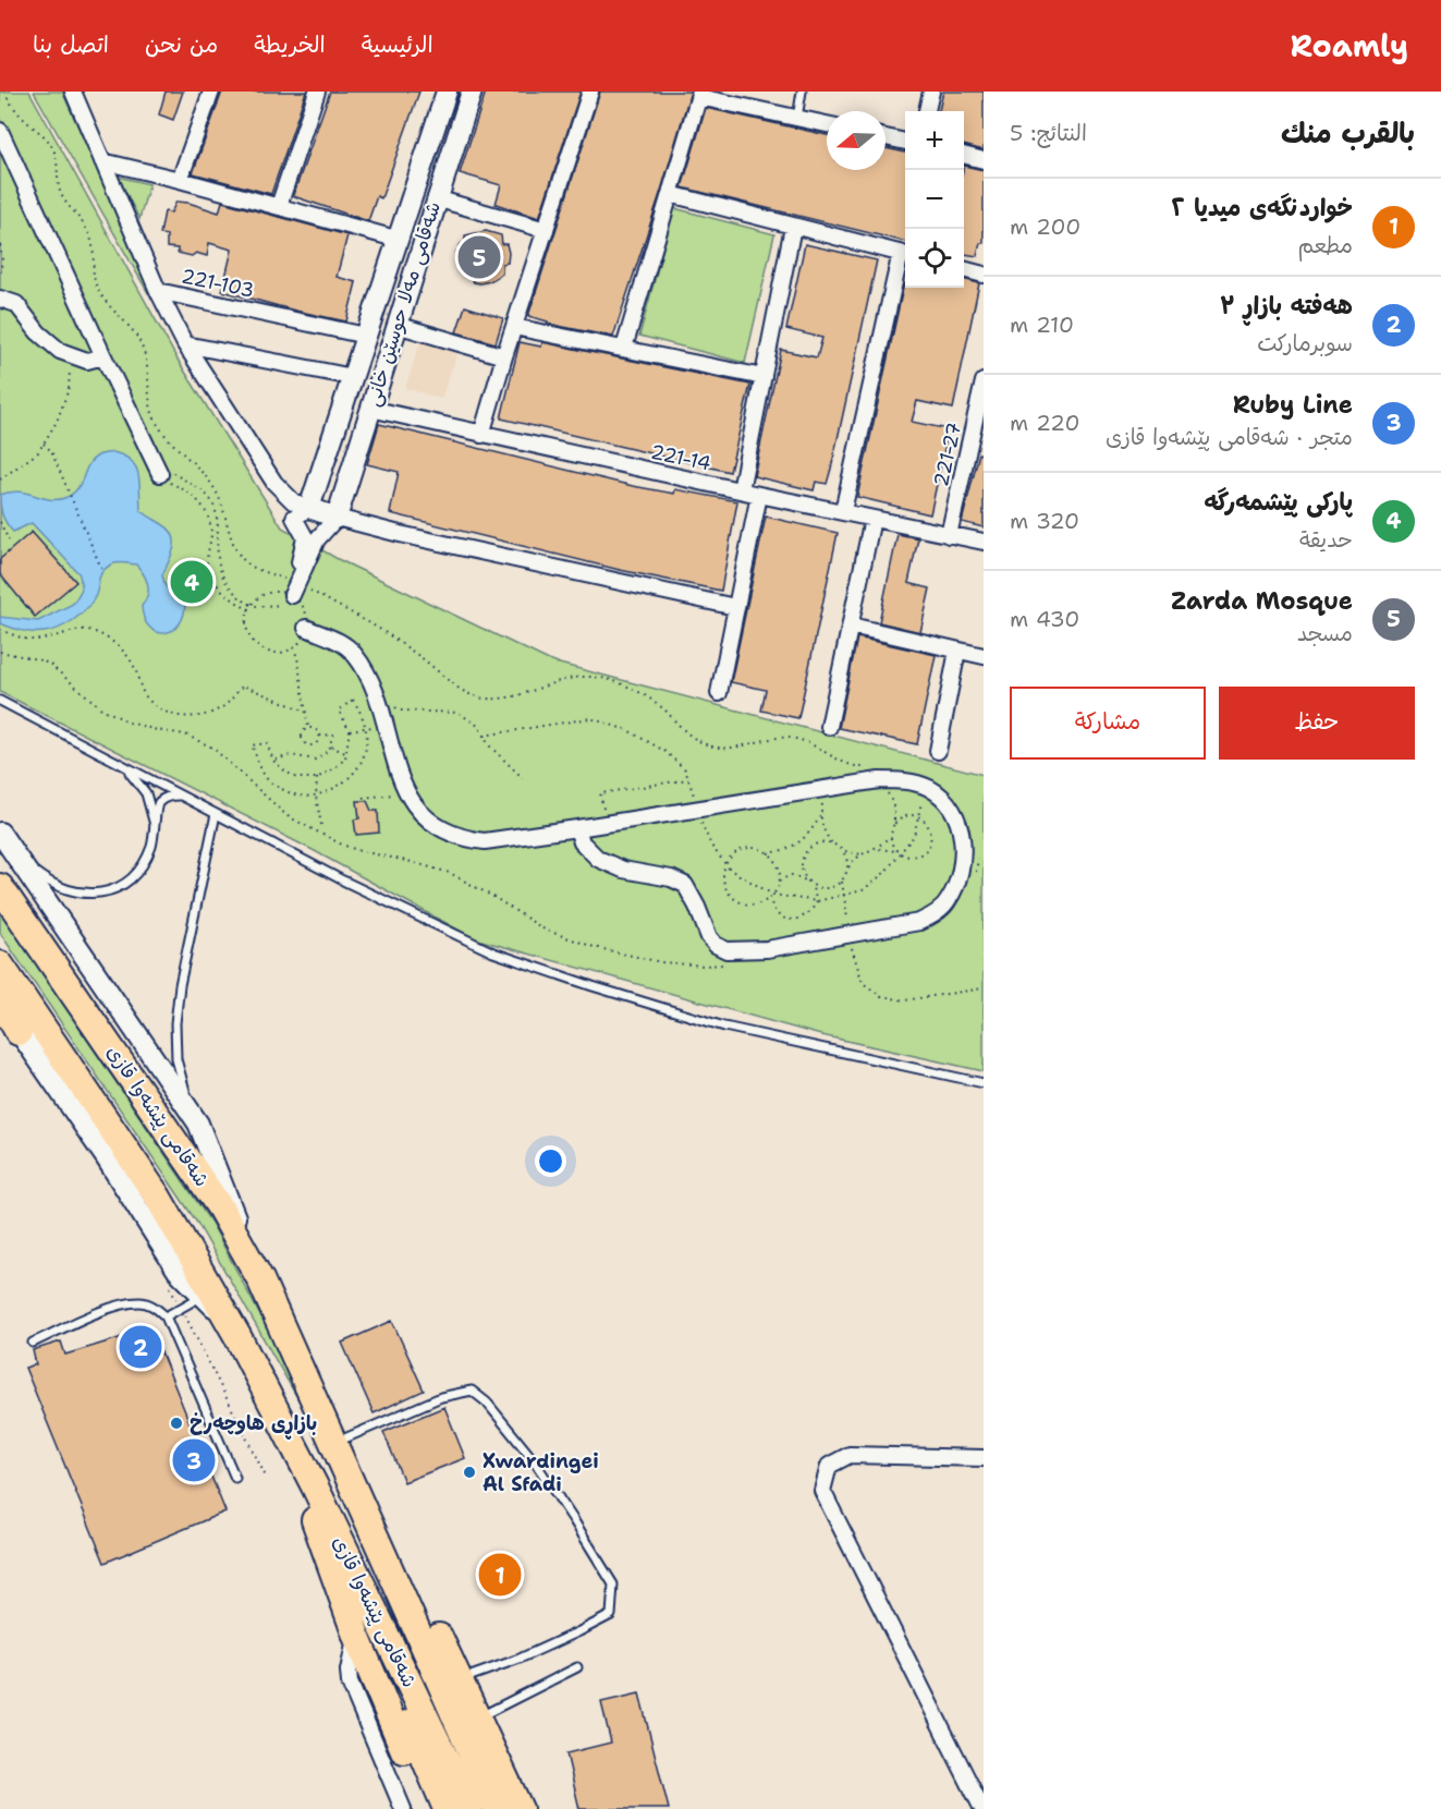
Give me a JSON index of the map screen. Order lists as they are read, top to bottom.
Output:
{
  "streets": {
    "highway": ["شەقامی پێشەوا قازی"],
    "street": [
      "221-103",
      "شەقامی مەلا حوسێن خانی",
      "221-27",
      "221-14"
    ]
  },
  "crossings": [
    ["221-103", "شەقامی مەلا حوسێن خانی"],
    ["شەقامی مەلا حوسێن خانی", "221-14"],
    ["221-27", "221-14"]
  ],
  "places": ["بازاڕی هاوچەرخ", "Xwardingei Al Sfadi"],
  "north": "left",
  "page": {
    "header": "Roamly",
    "nav": [
      "الرئيسية",
      "الخريطة",
      "من نحن",
      "اتصل بنا"
    ],
    "heading": ["بالقرب منك", "النتائج: 5"],
    "map_buttons": ["+", "−"],
    "list": [
      {
        "mark": "1",
        "name": "خواردنگەی میدیا ٢",
        "note": "مطعم",
        "value": "200 m"
      },
      {
        "mark": "2",
        "name": "هەفتە بازاڕ ٣",
        "note": "سوبرماركت",
        "value": "210 m"
      },
      {
        "mark": "3",
        "name": "Ruby Line",
        "note": "متجر · شەقامی پێشەوا قازی",
        "value": "220 m"
      },
      {
        "mark": "4",
        "name": "پارکی پێشمەرگە",
        "note": "حديقة",
        "value": "320 m"
      },
      {
        "mark": "5",
        "name": "Zarda Mosque",
        "note": "مسجد",
        "value": "430 m"
      }
    ],
    "pins": [
      "5",
      "4",
      "2",
      "3",
      "1"
    ],
    "buttons": ["حفظ", "مشاركة"]
  }
}
